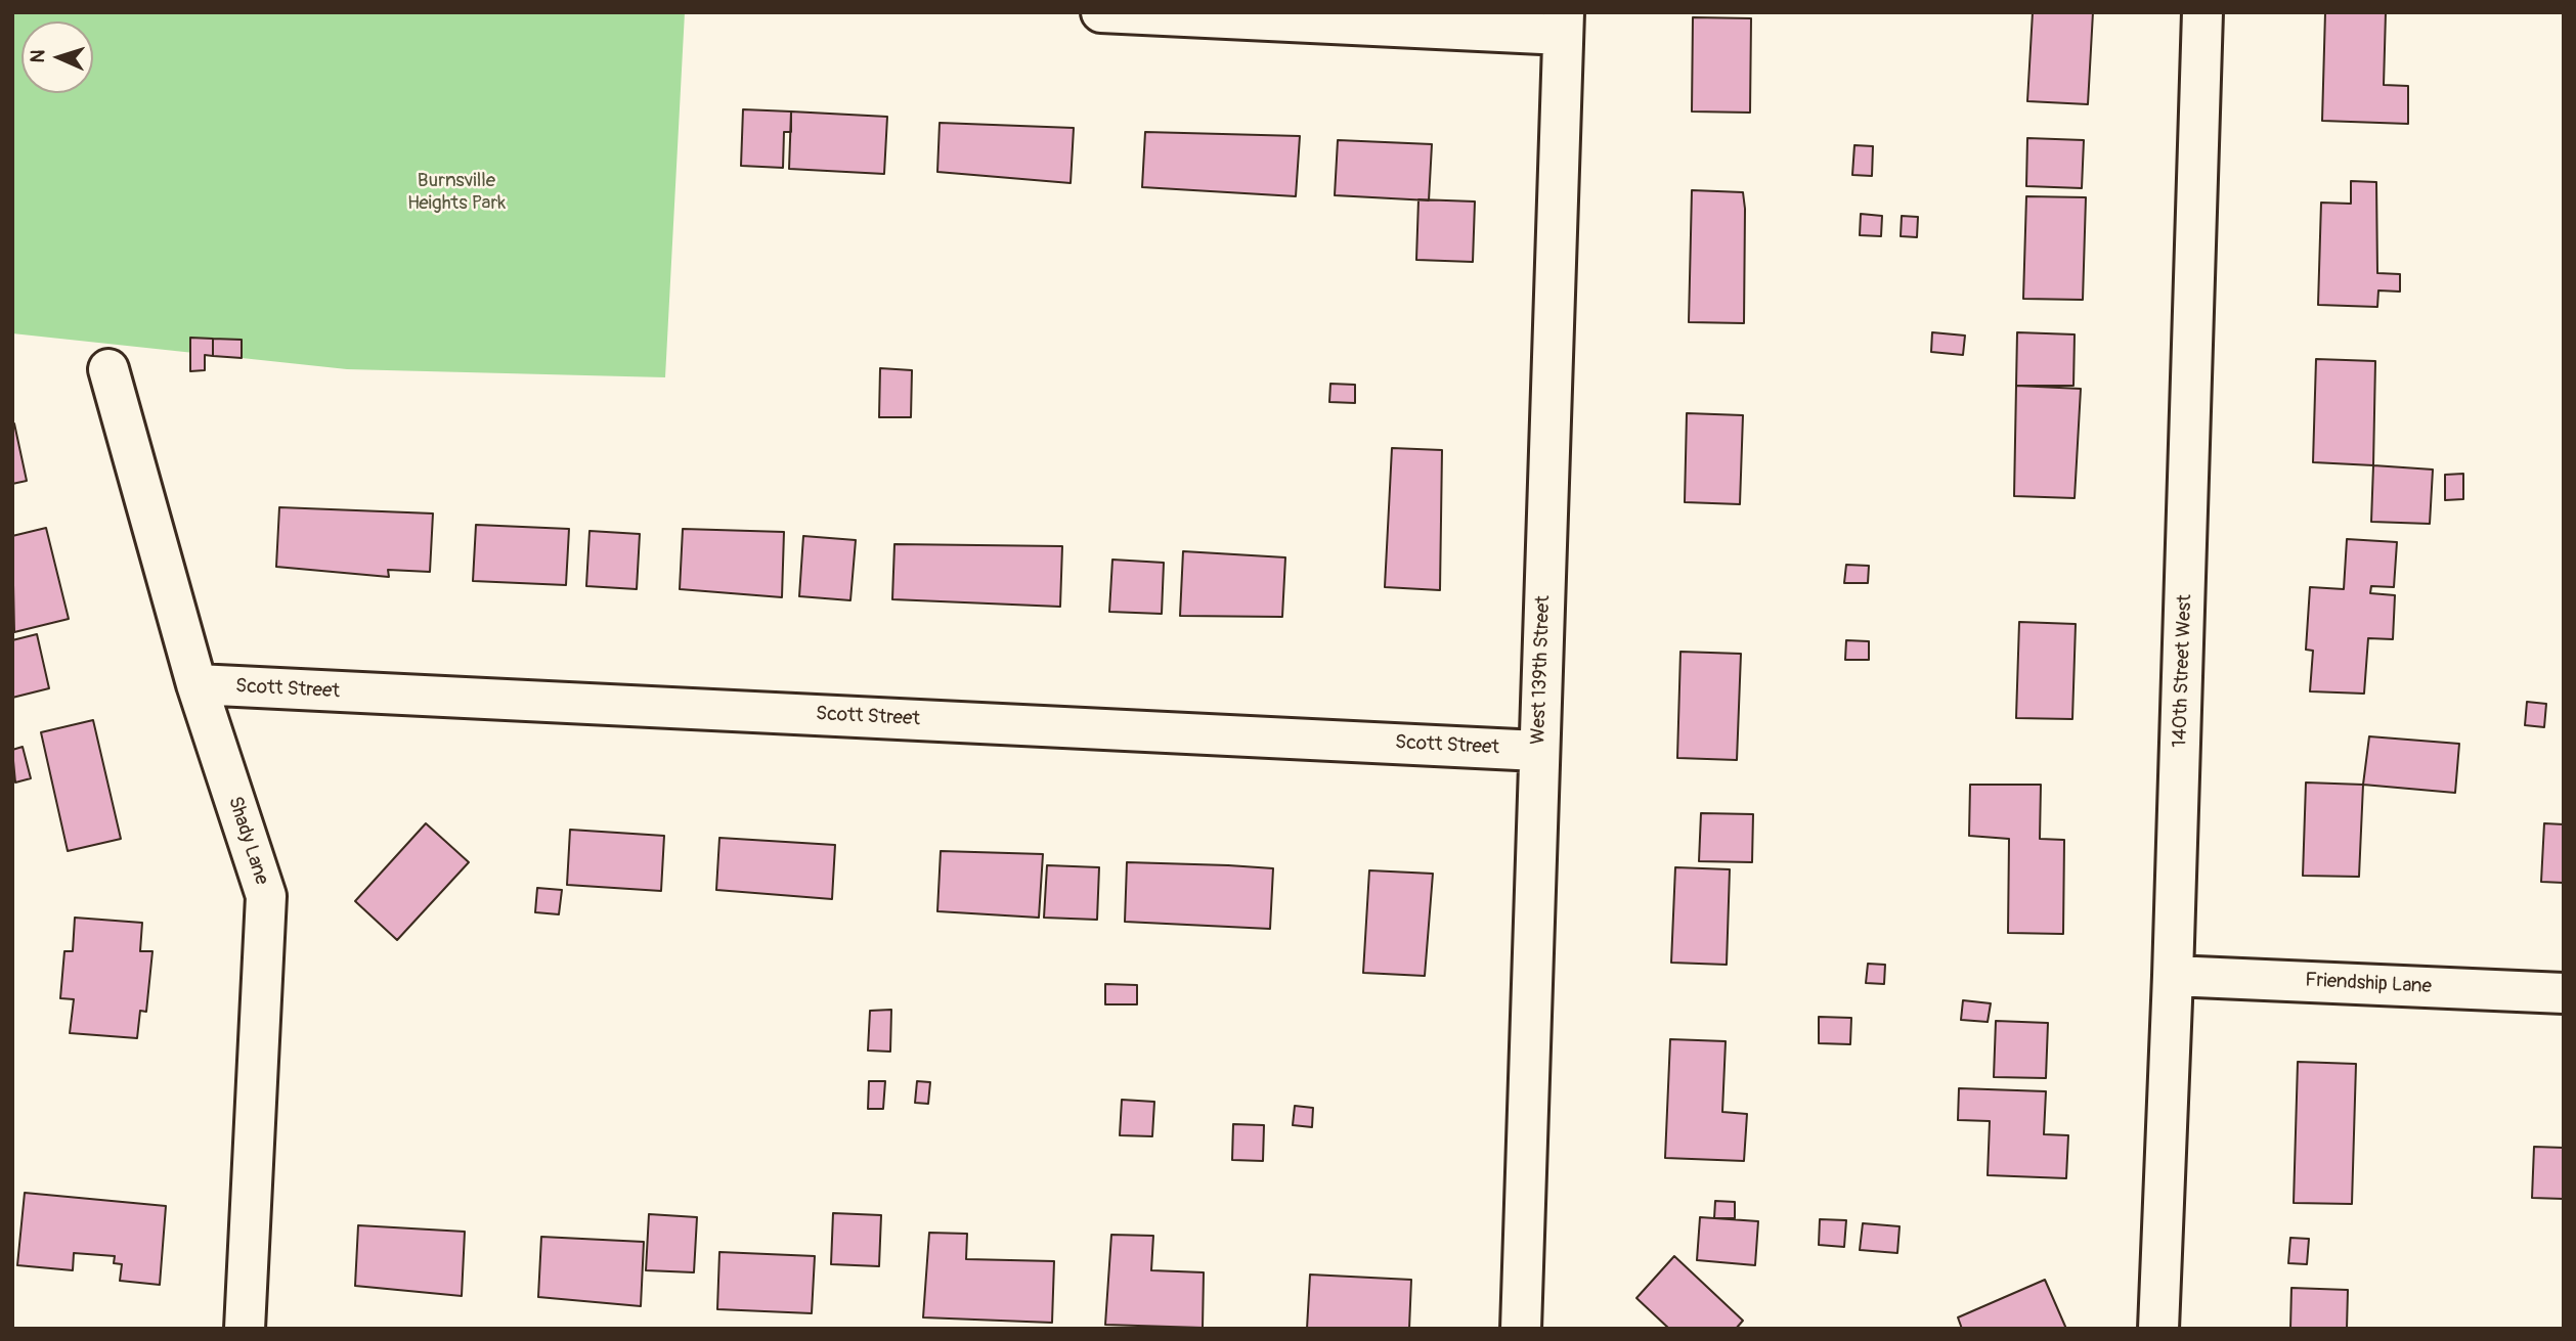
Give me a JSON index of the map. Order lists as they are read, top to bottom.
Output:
{
  "streets": {
    "street": [
      "West 139th Street",
      "140th Street West",
      "Scott Street",
      "Shady Lane",
      "Friendship Lane"
    ]
  },
  "crossings": [
    ["West 139th Street", "Scott Street"],
    ["140th Street West", "Friendship Lane"],
    ["Scott Street", "Shady Lane"]
  ],
  "parks": ["Burnsville Heights Park"],
  "north": "left"
}
